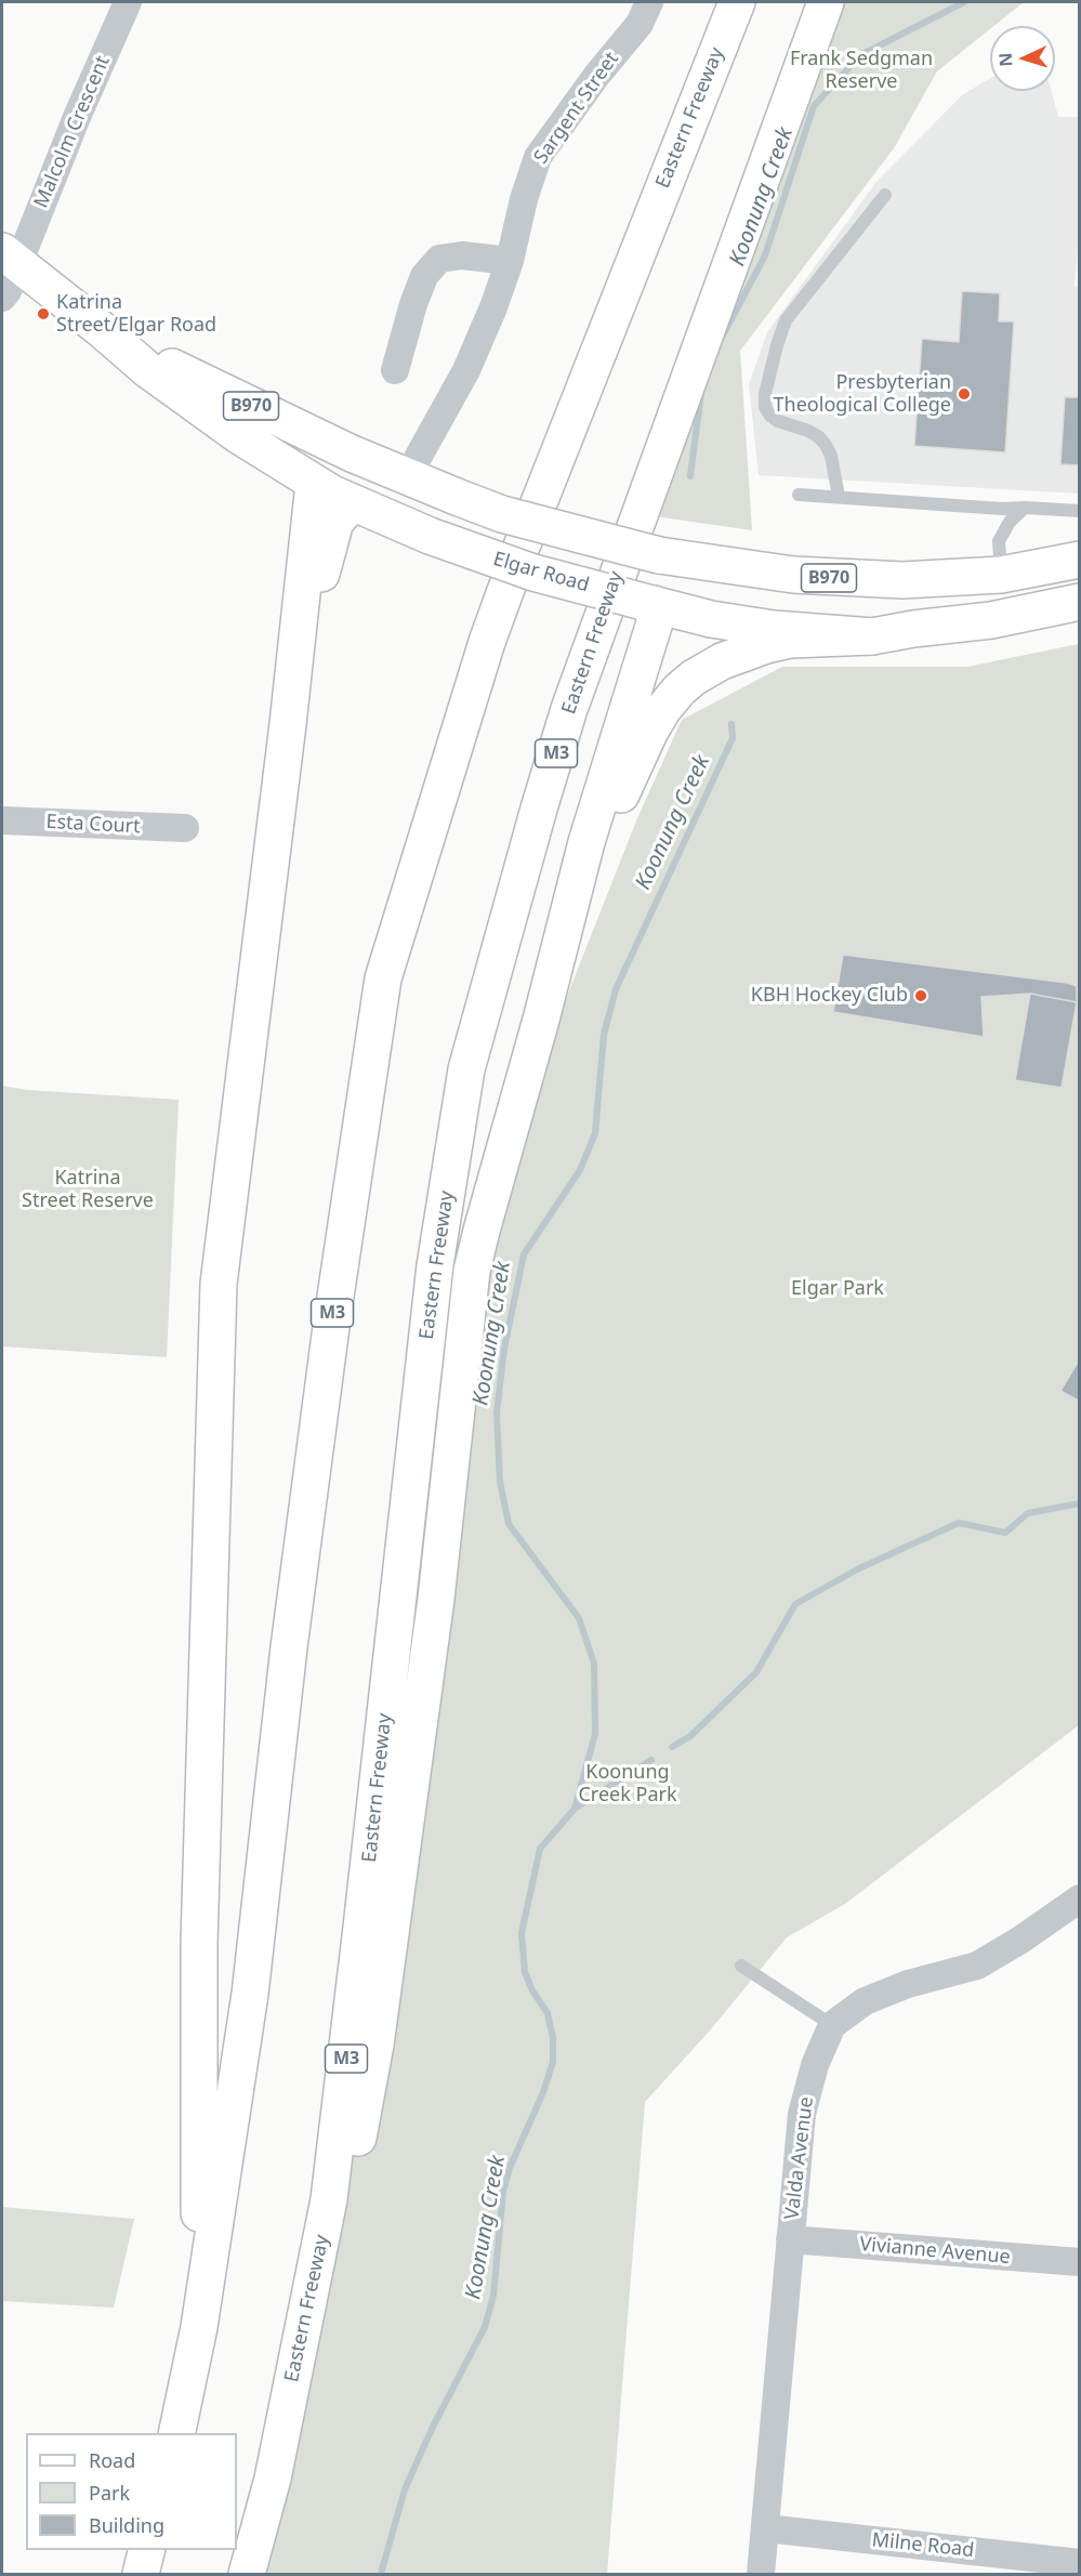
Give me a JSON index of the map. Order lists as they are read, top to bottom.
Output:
{
  "streets": {
    "main road": [
      "Eastern Freeway",
      "B970",
      "Elgar Road",
      "M3"
    ],
    "street": [
      "Sargent Street",
      "Malcolm Crescent",
      "Esta Court",
      "Valda Avenue",
      "Vivianne Avenue",
      "Milne Road"
    ]
  },
  "crossings": [
    ["Sargent Street", "Elgar Road"],
    ["Malcolm Crescent", "Elgar Road"],
    ["Valda Avenue", "Vivianne Avenue"],
    ["Valda Avenue", "Milne Road"]
  ],
  "water": ["Koonung Creek"],
  "parks": [
    "Frank Sedgman Reserve",
    "Katrina Street Reserve",
    "Elgar Park",
    "Koonung Creek Park"
  ],
  "places": ["Katrina Street/Elgar Road", "Presbyterian Theological College", "KBH Hockey Club"],
  "legend": ["Road", "Park", "Building"],
  "north": "left"
}
